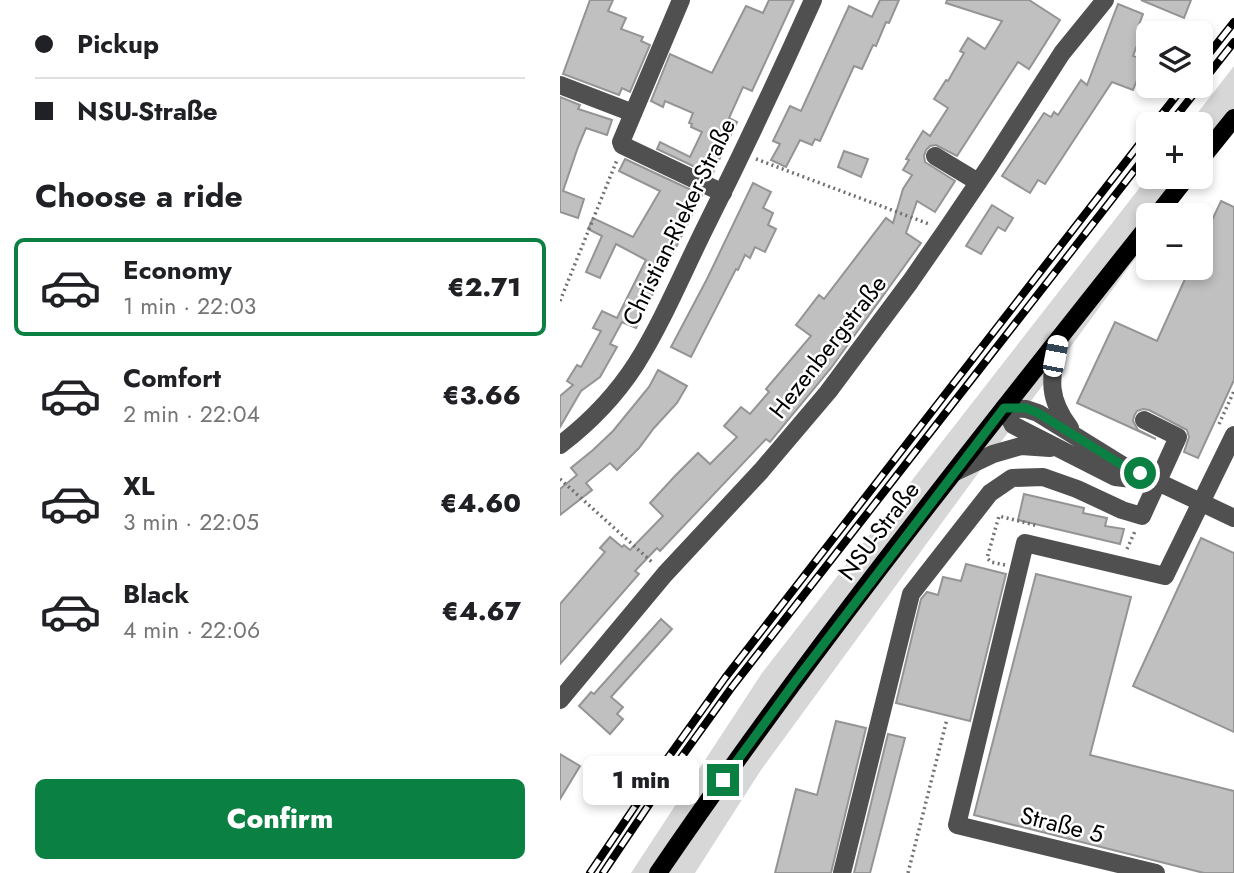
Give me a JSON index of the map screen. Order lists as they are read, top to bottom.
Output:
{
  "streets": {
    "main road": ["NSU-Straße"],
    "street": ["Christian-Rieker-Straße", "Hezenbergstraße", "Straße 5"]
  },
  "page": {
    "banner": ["Pickup", "NSU-Straße"],
    "map_buttons": ["+", "−"],
    "heading": "Choose a ride",
    "list": [
      {
        "name": "Economy",
        "note": "1 min · 22:03",
        "value": "€2.71"
      },
      {
        "name": "Comfort",
        "note": "2 min · 22:04",
        "value": "€3.66"
      },
      {
        "name": "XL",
        "note": "3 min · 22:05",
        "value": "€4.60"
      },
      {
        "name": "Black",
        "note": "4 min · 22:06",
        "value": "€4.67"
      }
    ],
    "bubble": "1 min",
    "buttons": "Confirm"
  }
}
